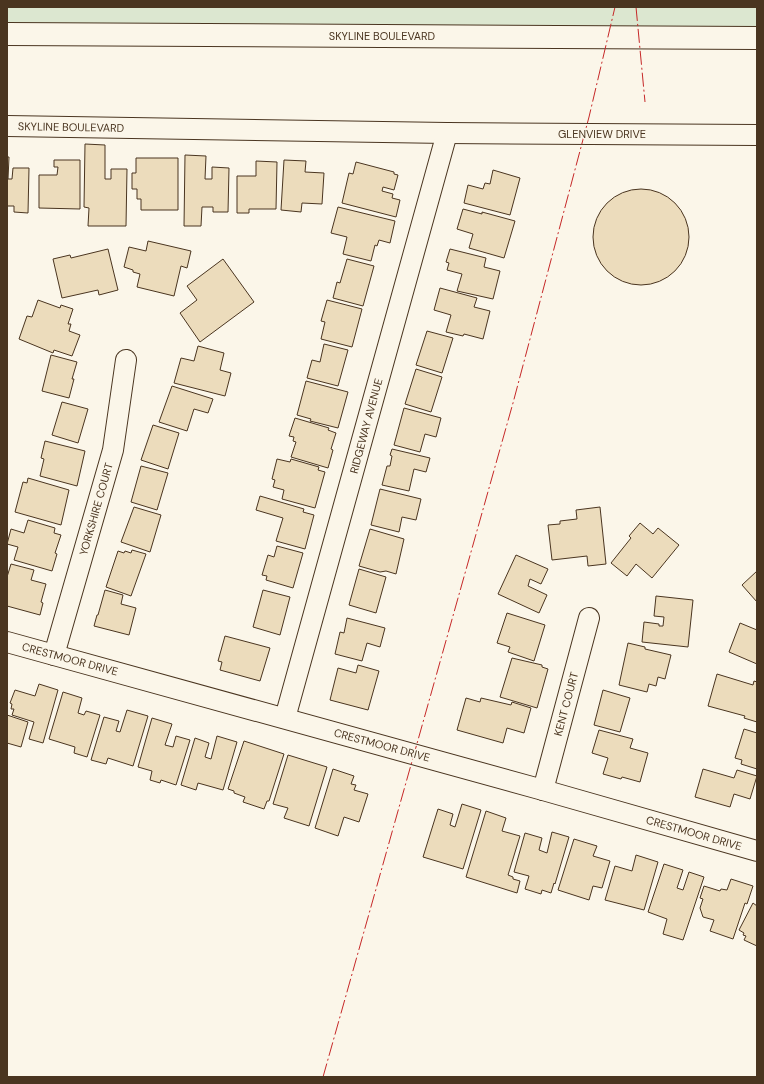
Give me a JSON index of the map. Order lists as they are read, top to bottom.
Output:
{
  "streets": {
    "main road": ["SKYLINE BOULEVARD"],
    "street": [
      "GLENVIEW DRIVE",
      "RIDGEWAY AVENUE",
      "YORKSHIRE COURT",
      "CRESTMOOR DRIVE",
      "KENT COURT"
    ]
  },
  "crossings": [
    ["SKYLINE BOULEVARD", "GLENVIEW DRIVE"],
    ["SKYLINE BOULEVARD", "RIDGEWAY AVENUE"],
    ["GLENVIEW DRIVE", "RIDGEWAY AVENUE"],
    ["RIDGEWAY AVENUE", "CRESTMOOR DRIVE"],
    ["YORKSHIRE COURT", "CRESTMOOR DRIVE"],
    ["CRESTMOOR DRIVE", "KENT COURT"]
  ]
}
